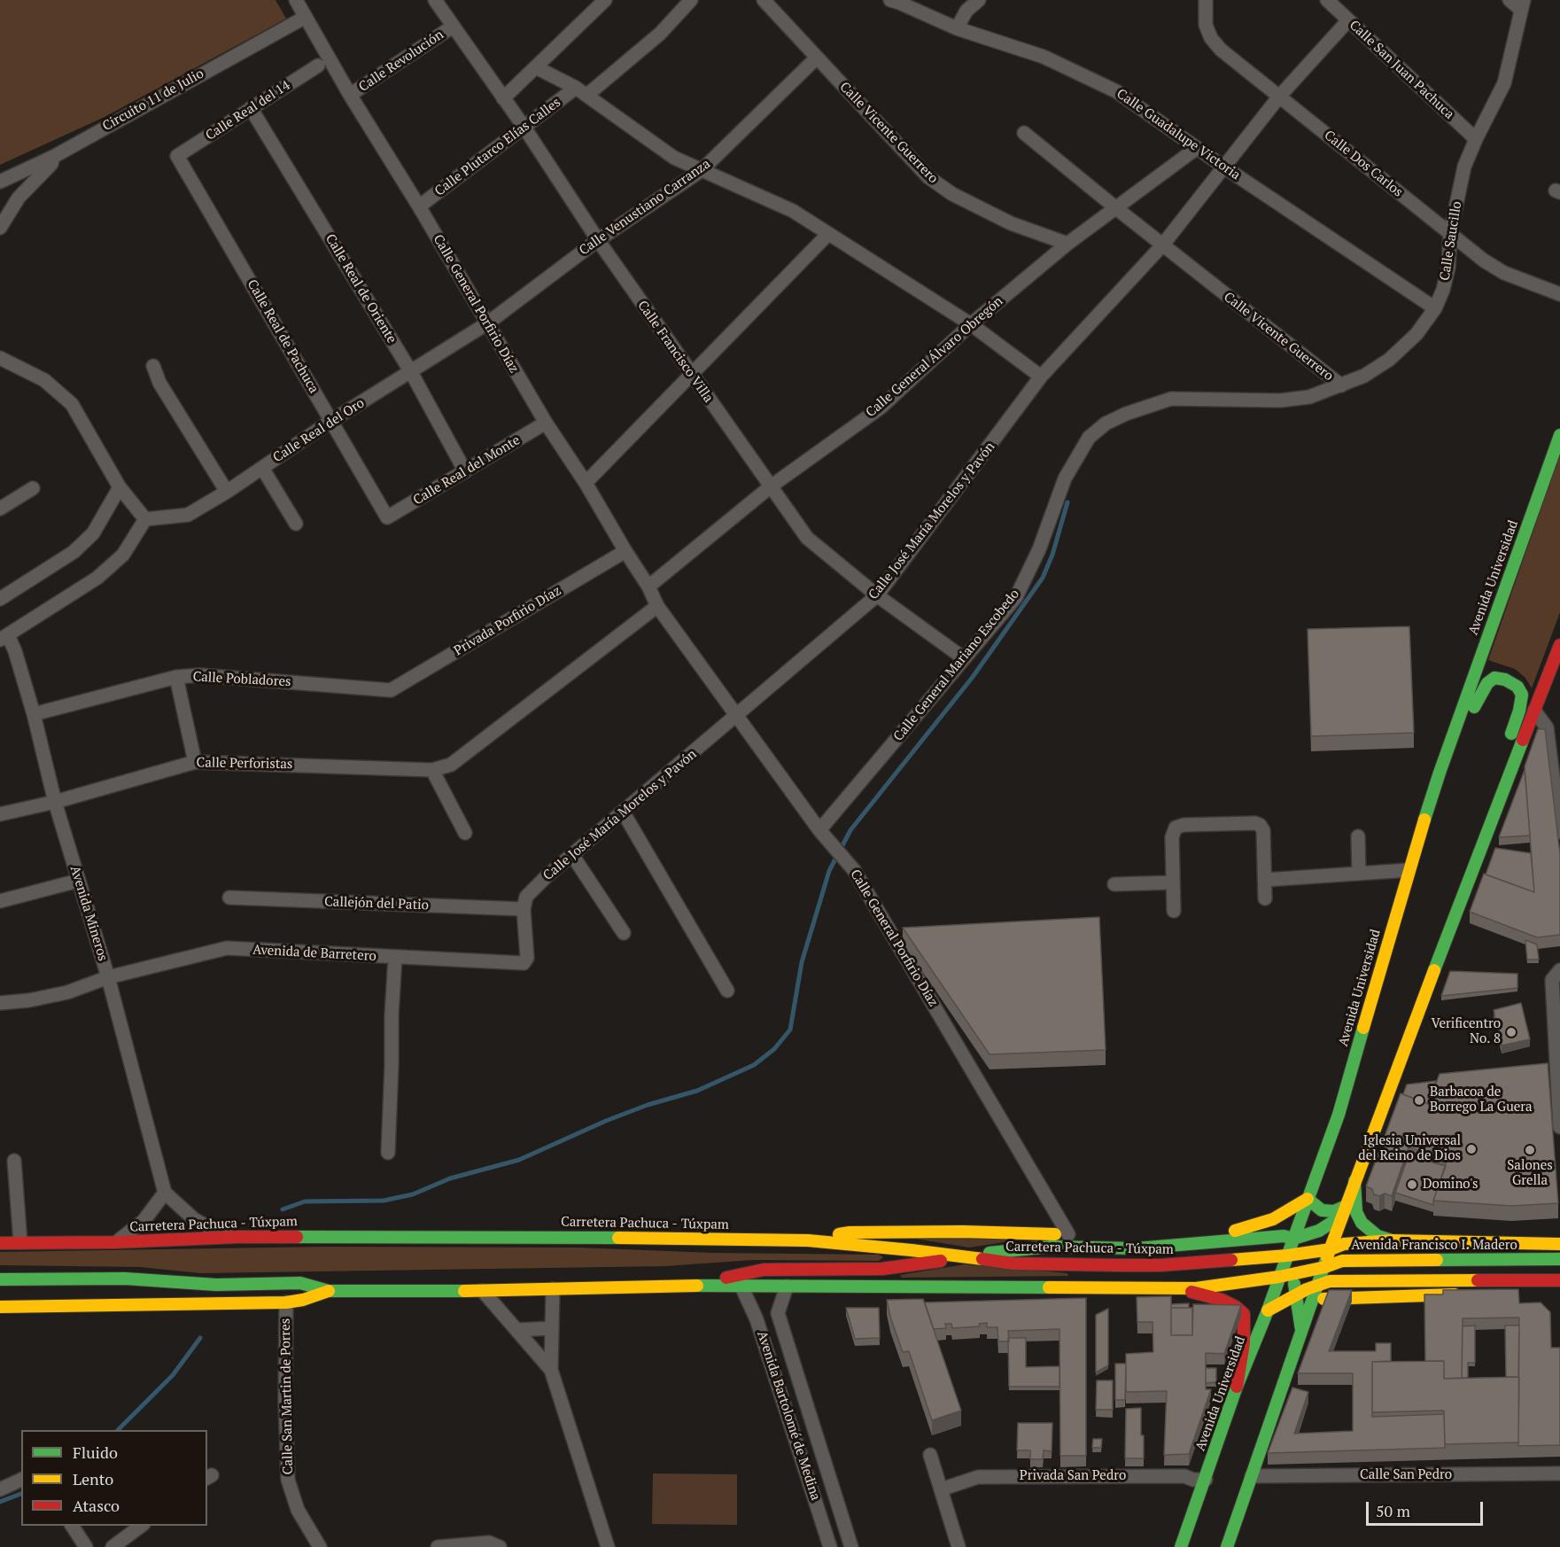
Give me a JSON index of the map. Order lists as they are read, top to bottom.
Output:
{
  "streets": {
    "main road": ["Avenida Universidad", "Carretera Pachuca - Túxpam", "Avenida Francisco I. Madero"],
    "street": [
      "Calle Revolución",
      "Calle San Juan Pachuca",
      "Circuito 11 de Julio",
      "Calle Real del 14",
      "Calle Vicente Guerrero",
      "Calle Guadalupe Victoria",
      "Calle Plutarco Elías Calles",
      "Calle Dos Carlos",
      "Calle Venustiano Carranza",
      "Calle Saucillo",
      "Calle Real de Oriente",
      "Calle General Porfirio Díaz",
      "Calle Real de Pachuca",
      "Calle Francisco Villa",
      "Calle General Álvaro Obregón",
      "Calle Real del Oro",
      "Calle Real del Monte",
      "Calle José María Morelos y Pavón",
      "Privada Porfirio Díaz",
      "Calle General Mariano Escobedo",
      "Calle Pobladores",
      "Calle Perforistas",
      "Callejón del Patio",
      "Avenida Mineros",
      "Avenida de Barretero",
      "Calle San Martin de Porres",
      "Avenida Bartolomé de Medina",
      "Calle San Pedro",
      "Privada San Pedro"
    ]
  },
  "crossings": [
    ["Calle Revolución", "Calle General Porfirio Díaz"],
    ["Calle Revolución", "Calle Francisco Villa"],
    ["Calle San Juan Pachuca", "Calle Saucillo"],
    ["Circuito 11 de Julio", "Calle General Porfirio Díaz"],
    ["Calle Real del 14", "Calle Real de Oriente"],
    ["Calle Real del 14", "Calle Real de Pachuca"],
    ["Calle Vicente Guerrero", "Calle Venustiano Carranza"],
    ["Calle Vicente Guerrero", "Calle Saucillo"],
    ["Calle Vicente Guerrero", "Calle General Álvaro Obregón"],
    ["Calle Vicente Guerrero", "Calle José María Morelos y Pavón"],
    ["Calle Guadalupe Victoria", "Calle Saucillo"],
    ["Calle Guadalupe Victoria", "Calle General Álvaro Obregón"],
    ["Calle Guadalupe Victoria", "Calle José María Morelos y Pavón"],
    ["Calle Plutarco Elías Calles", "Calle General Porfirio Díaz"],
    ["Calle Plutarco Elías Calles", "Calle Francisco Villa"],
    ["Calle Dos Carlos", "Calle Saucillo"],
    ["Calle Venustiano Carranza", "Calle General Porfirio Díaz"],
    ["Calle Venustiano Carranza", "Calle Francisco Villa"],
    ["Calle Venustiano Carranza", "Calle Real del Oro"],
    ["Calle Saucillo", "Calle General Mariano Escobedo"],
    ["Calle Real de Oriente", "Calle Real del Oro"],
    ["Calle Real de Oriente", "Calle Real del Monte"],
    ["Calle General Porfirio Díaz", "Calle General Álvaro Obregón"],
    ["Calle General Porfirio Díaz", "Calle Real del Oro"],
    ["Calle General Porfirio Díaz", "Calle Real del Monte"],
    ["Calle General Porfirio Díaz", "Calle José María Morelos y Pavón"],
    ["Calle General Porfirio Díaz", "Privada Porfirio Díaz"],
    ["Calle General Porfirio Díaz", "Calle General Mariano Escobedo"],
    ["Calle Real de Pachuca", "Calle Real del Oro"],
    ["Calle Real de Pachuca", "Calle Real del Monte"],
    ["Calle Francisco Villa", "Calle General Álvaro Obregón"],
    ["Calle Francisco Villa", "Calle José María Morelos y Pavón"],
    ["Calle Francisco Villa", "Calle General Mariano Escobedo"],
    ["Calle José María Morelos y Pavón", "Callejón del Patio"],
    ["Calle José María Morelos y Pavón", "Avenida de Barretero"],
    ["Avenida Universidad", "Carretera Pachuca - Túxpam"],
    ["Avenida Universidad", "Avenida Francisco I. Madero"],
    ["Avenida Universidad", "Privada San Pedro"],
    ["Privada Porfirio Díaz", "Calle Pobladores"],
    ["Calle Pobladores", "Avenida Mineros"],
    ["Calle Perforistas", "Avenida Mineros"],
    ["Callejón del Patio", "Avenida de Barretero"],
    ["Avenida Mineros", "Avenida de Barretero"],
    ["Carretera Pachuca - Túxpam", "Avenida Francisco I. Madero"]
  ],
  "places": [
    "Verificentro No. 8",
    "Barbacoa de Borrego La Guera",
    "Iglesia Universal del Reino de Dios",
    "Salones Grella",
    "Domino's"
  ],
  "legend": ["Fluido", "Lento", "Atasco"],
  "scale_bar": "50 m"
}
